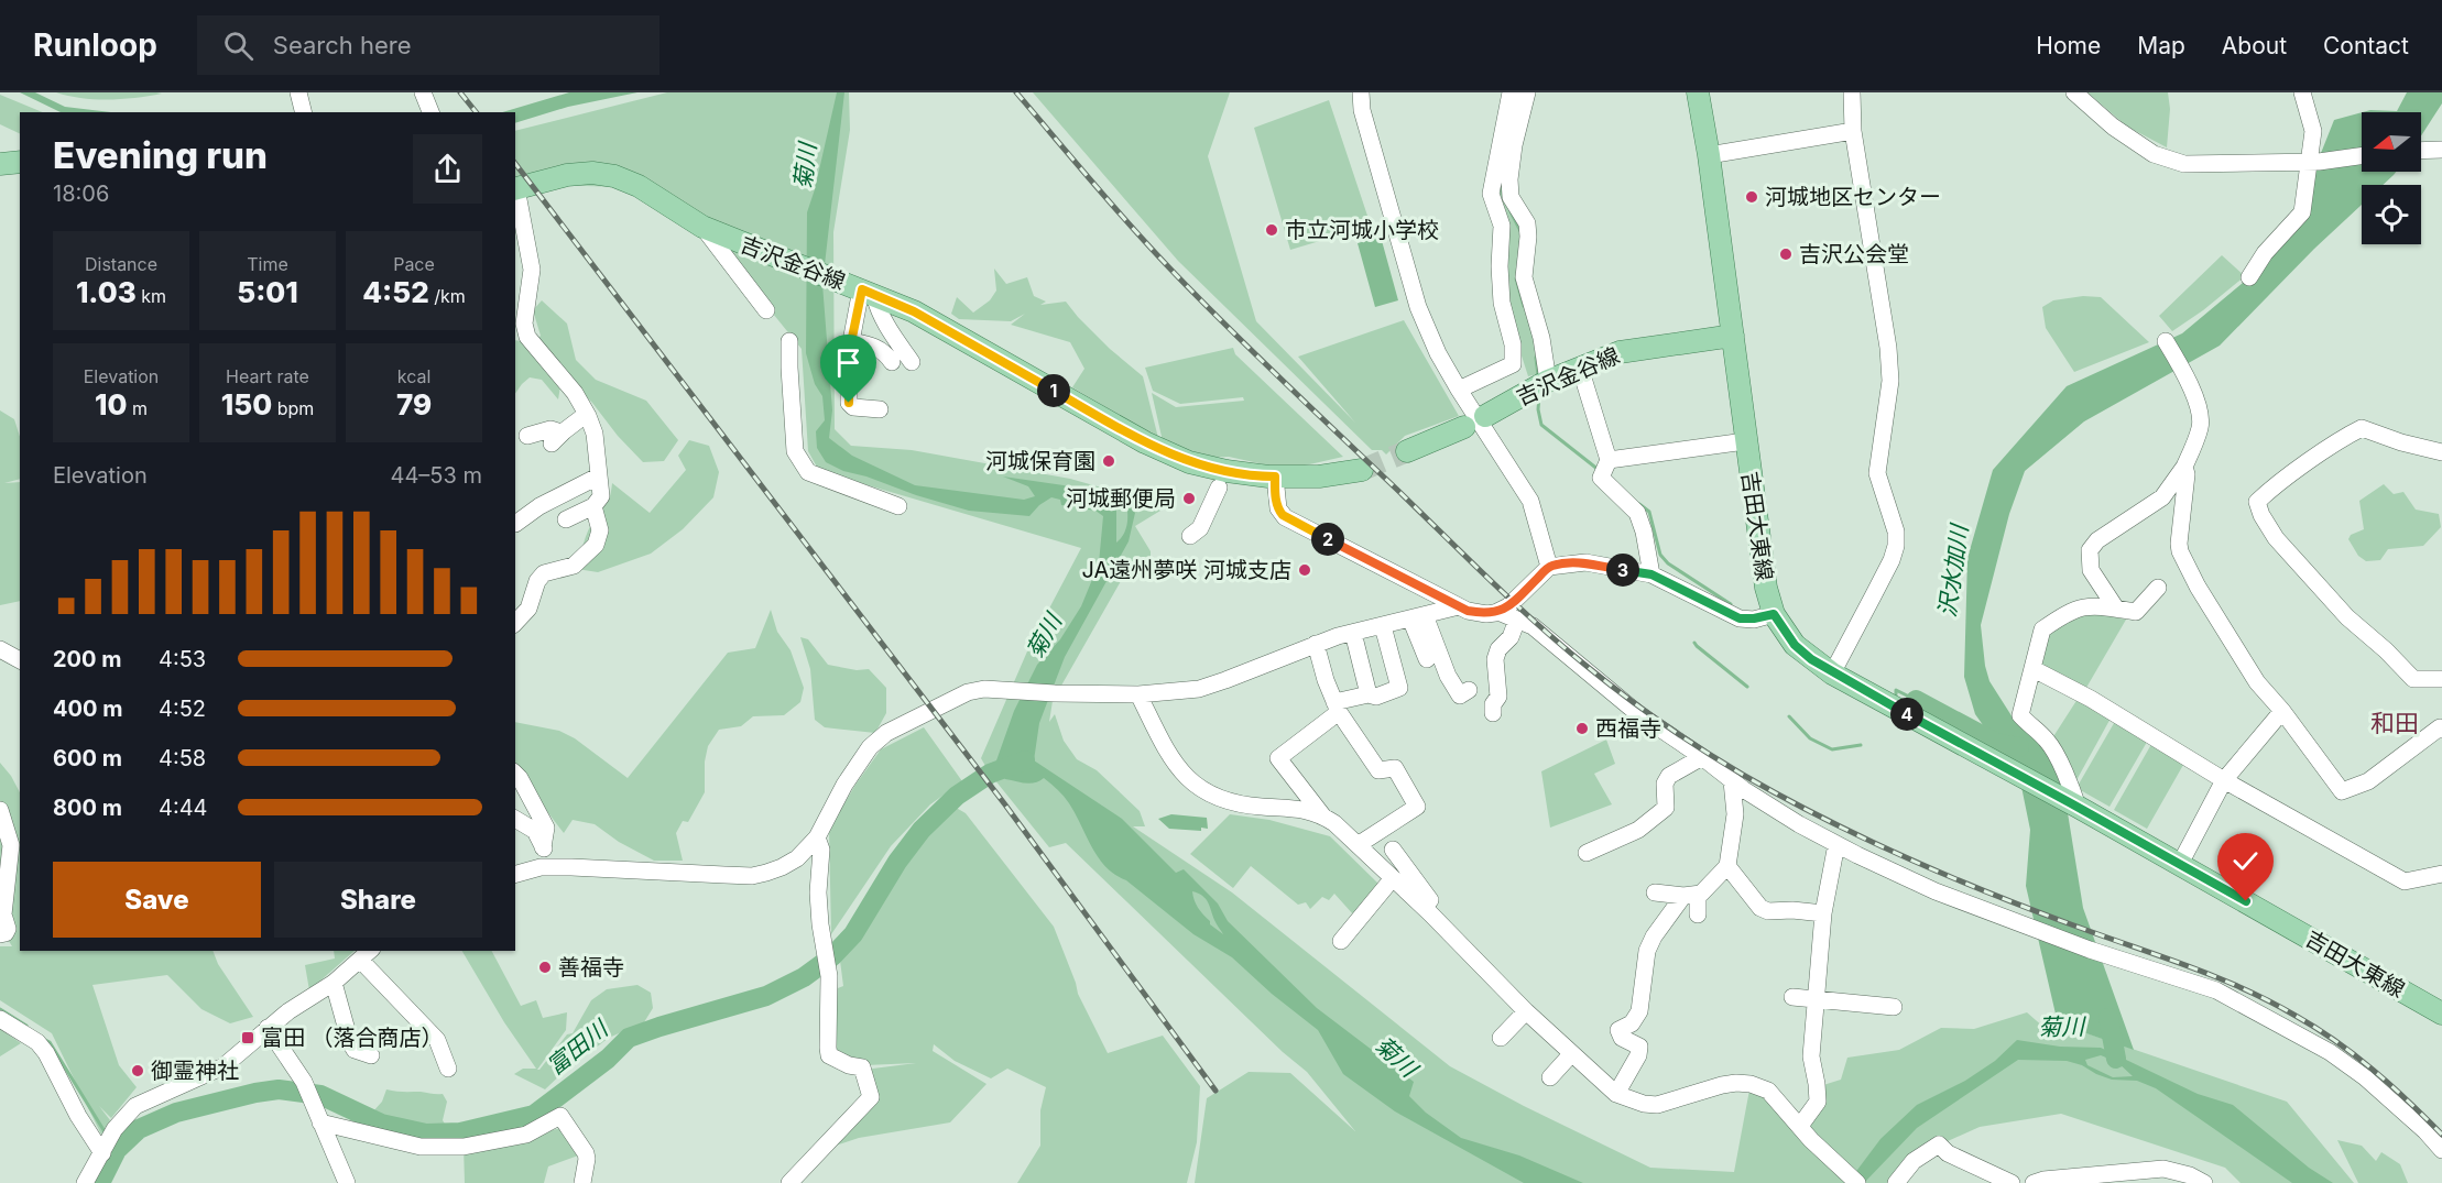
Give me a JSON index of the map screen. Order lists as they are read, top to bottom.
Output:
{
  "streets": {
    "main road": ["吉沢金谷線", "吉田大東線"]
  },
  "crossings": [
    ["吉沢金谷線", "吉田大東線"]
  ],
  "districts": ["和田"],
  "water": ["菊川", "沢水加川", "富田川"],
  "places": {
    "other": [
      "河城地区センター",
      "市立河城小学校",
      "吉沢公会堂",
      "河城保育園",
      "河城郵便局",
      "JA遠州夢咲 河城支店",
      "西福寺",
      "善福寺",
      "御霊神社"
    ],
    "transit": ["富田 （落合商店）"]
  },
  "north": "left",
  "page": {
    "header": "Runloop",
    "search": "Search here",
    "nav": [
      "Home",
      "Map",
      "About",
      "Contact"
    ],
    "heading": ["Evening run", "18:06"],
    "stats": [
      ["Distance", "1.03 km"],
      ["Time", "5:01"],
      ["Pace", "4:52 /km"],
      ["Elevation", "10 m"],
      ["Heart rate", "150 bpm"],
      ["kcal", "79"]
    ],
    "pins": [
      "1",
      "2",
      "3",
      "4"
    ],
    "chart": ["Elevation", "44–53 m"],
    "list": [
      {
        "name": "200 m",
        "note": "4:53"
      },
      {
        "name": "400 m",
        "note": "4:52"
      },
      {
        "name": "600 m",
        "note": "4:58"
      },
      {
        "name": "800 m",
        "note": "4:44"
      }
    ],
    "buttons": ["Save", "Share"]
  }
}
